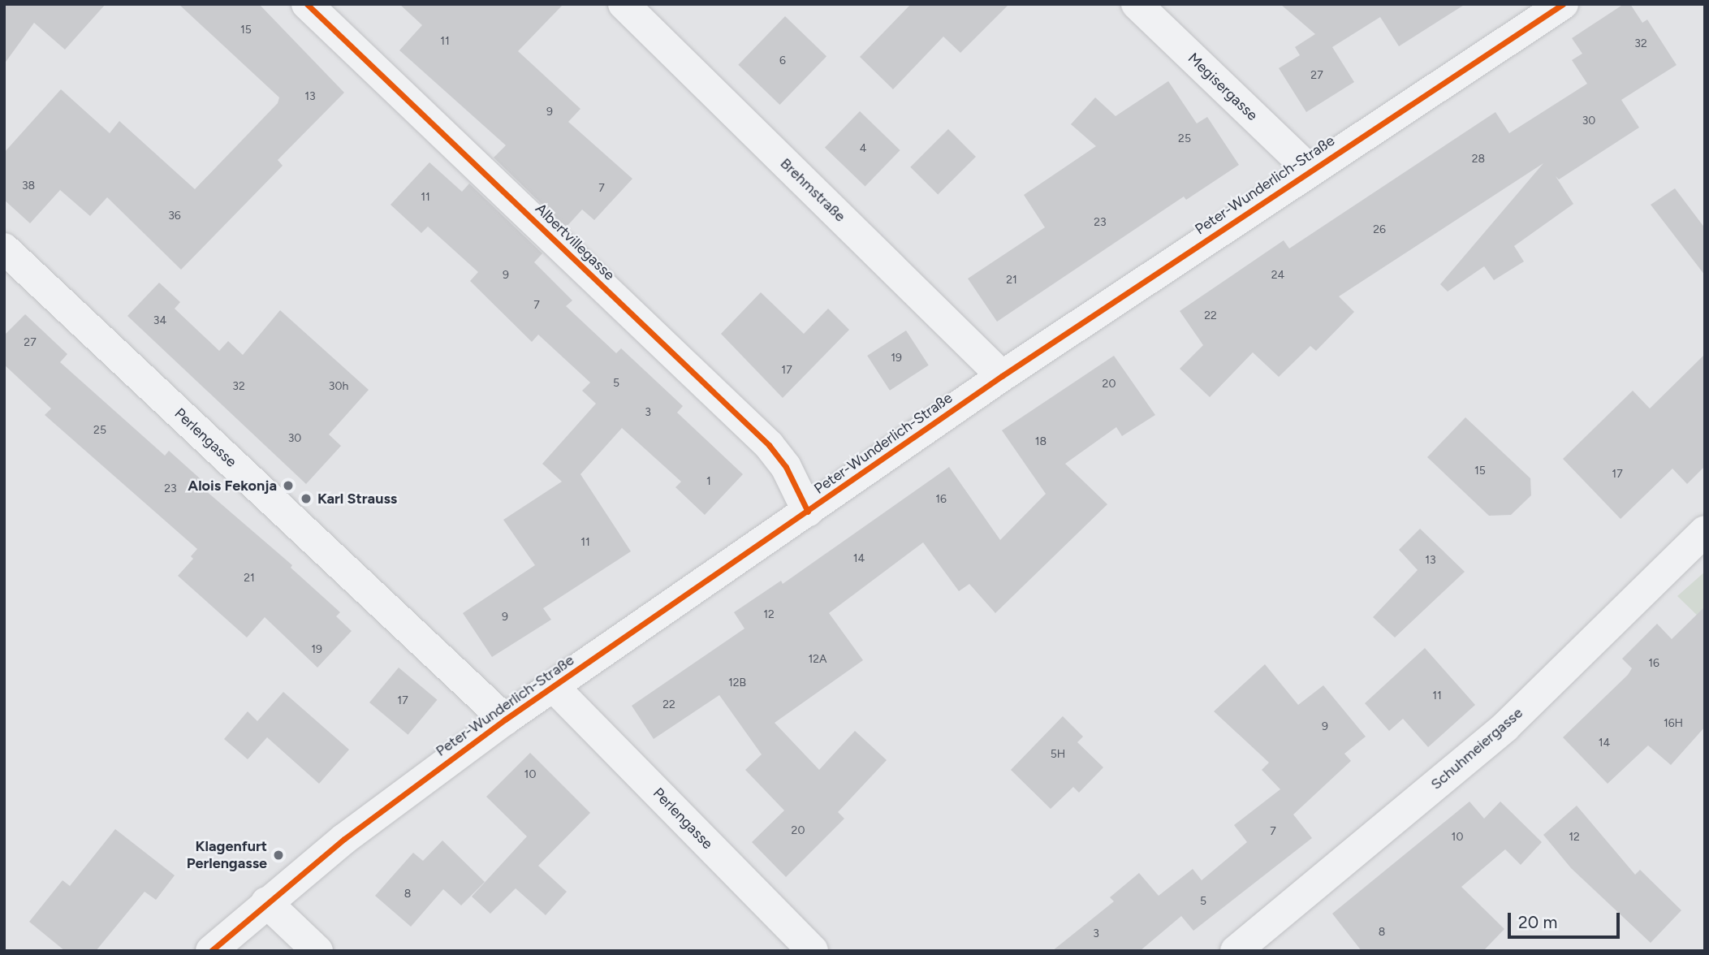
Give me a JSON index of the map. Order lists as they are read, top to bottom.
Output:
{
  "streets": {
    "street": [
      "Megisergasse",
      "Peter-Wunderlich-Straße",
      "Brehmstraße",
      "Albertvillegasse",
      "Perlengasse",
      "Schuhmeiergasse"
    ]
  },
  "crossings": [
    ["Megisergasse", "Peter-Wunderlich-Straße"],
    ["Peter-Wunderlich-Straße", "Brehmstraße"],
    ["Peter-Wunderlich-Straße", "Albertvillegasse"],
    ["Peter-Wunderlich-Straße", "Perlengasse"]
  ],
  "places": ["Alois Fekonja", "Karl Strauss", "Klagenfurt Perlengasse"],
  "house_numbers": [
    "15",
    "11",
    "32",
    "6",
    "27",
    "13",
    "9",
    "30",
    "25",
    "4",
    "28",
    "38",
    "7",
    "11",
    "36",
    "23",
    "26",
    "9",
    "24",
    "21",
    "7",
    "22",
    "34",
    "27",
    "19",
    "17",
    "5",
    "20",
    "32",
    "30h",
    "3",
    "25",
    "30",
    "18",
    "15",
    "17",
    "1",
    "23",
    "16",
    "11",
    "14",
    "13",
    "21",
    "12",
    "9",
    "19",
    "12A",
    "16",
    "12B",
    "11",
    "17",
    "22",
    "16H",
    "9",
    "14",
    "5H",
    "10",
    "20",
    "7",
    "10",
    "12",
    "8",
    "5",
    "8",
    "3"
  ],
  "scale_bar": "20 m"
}
